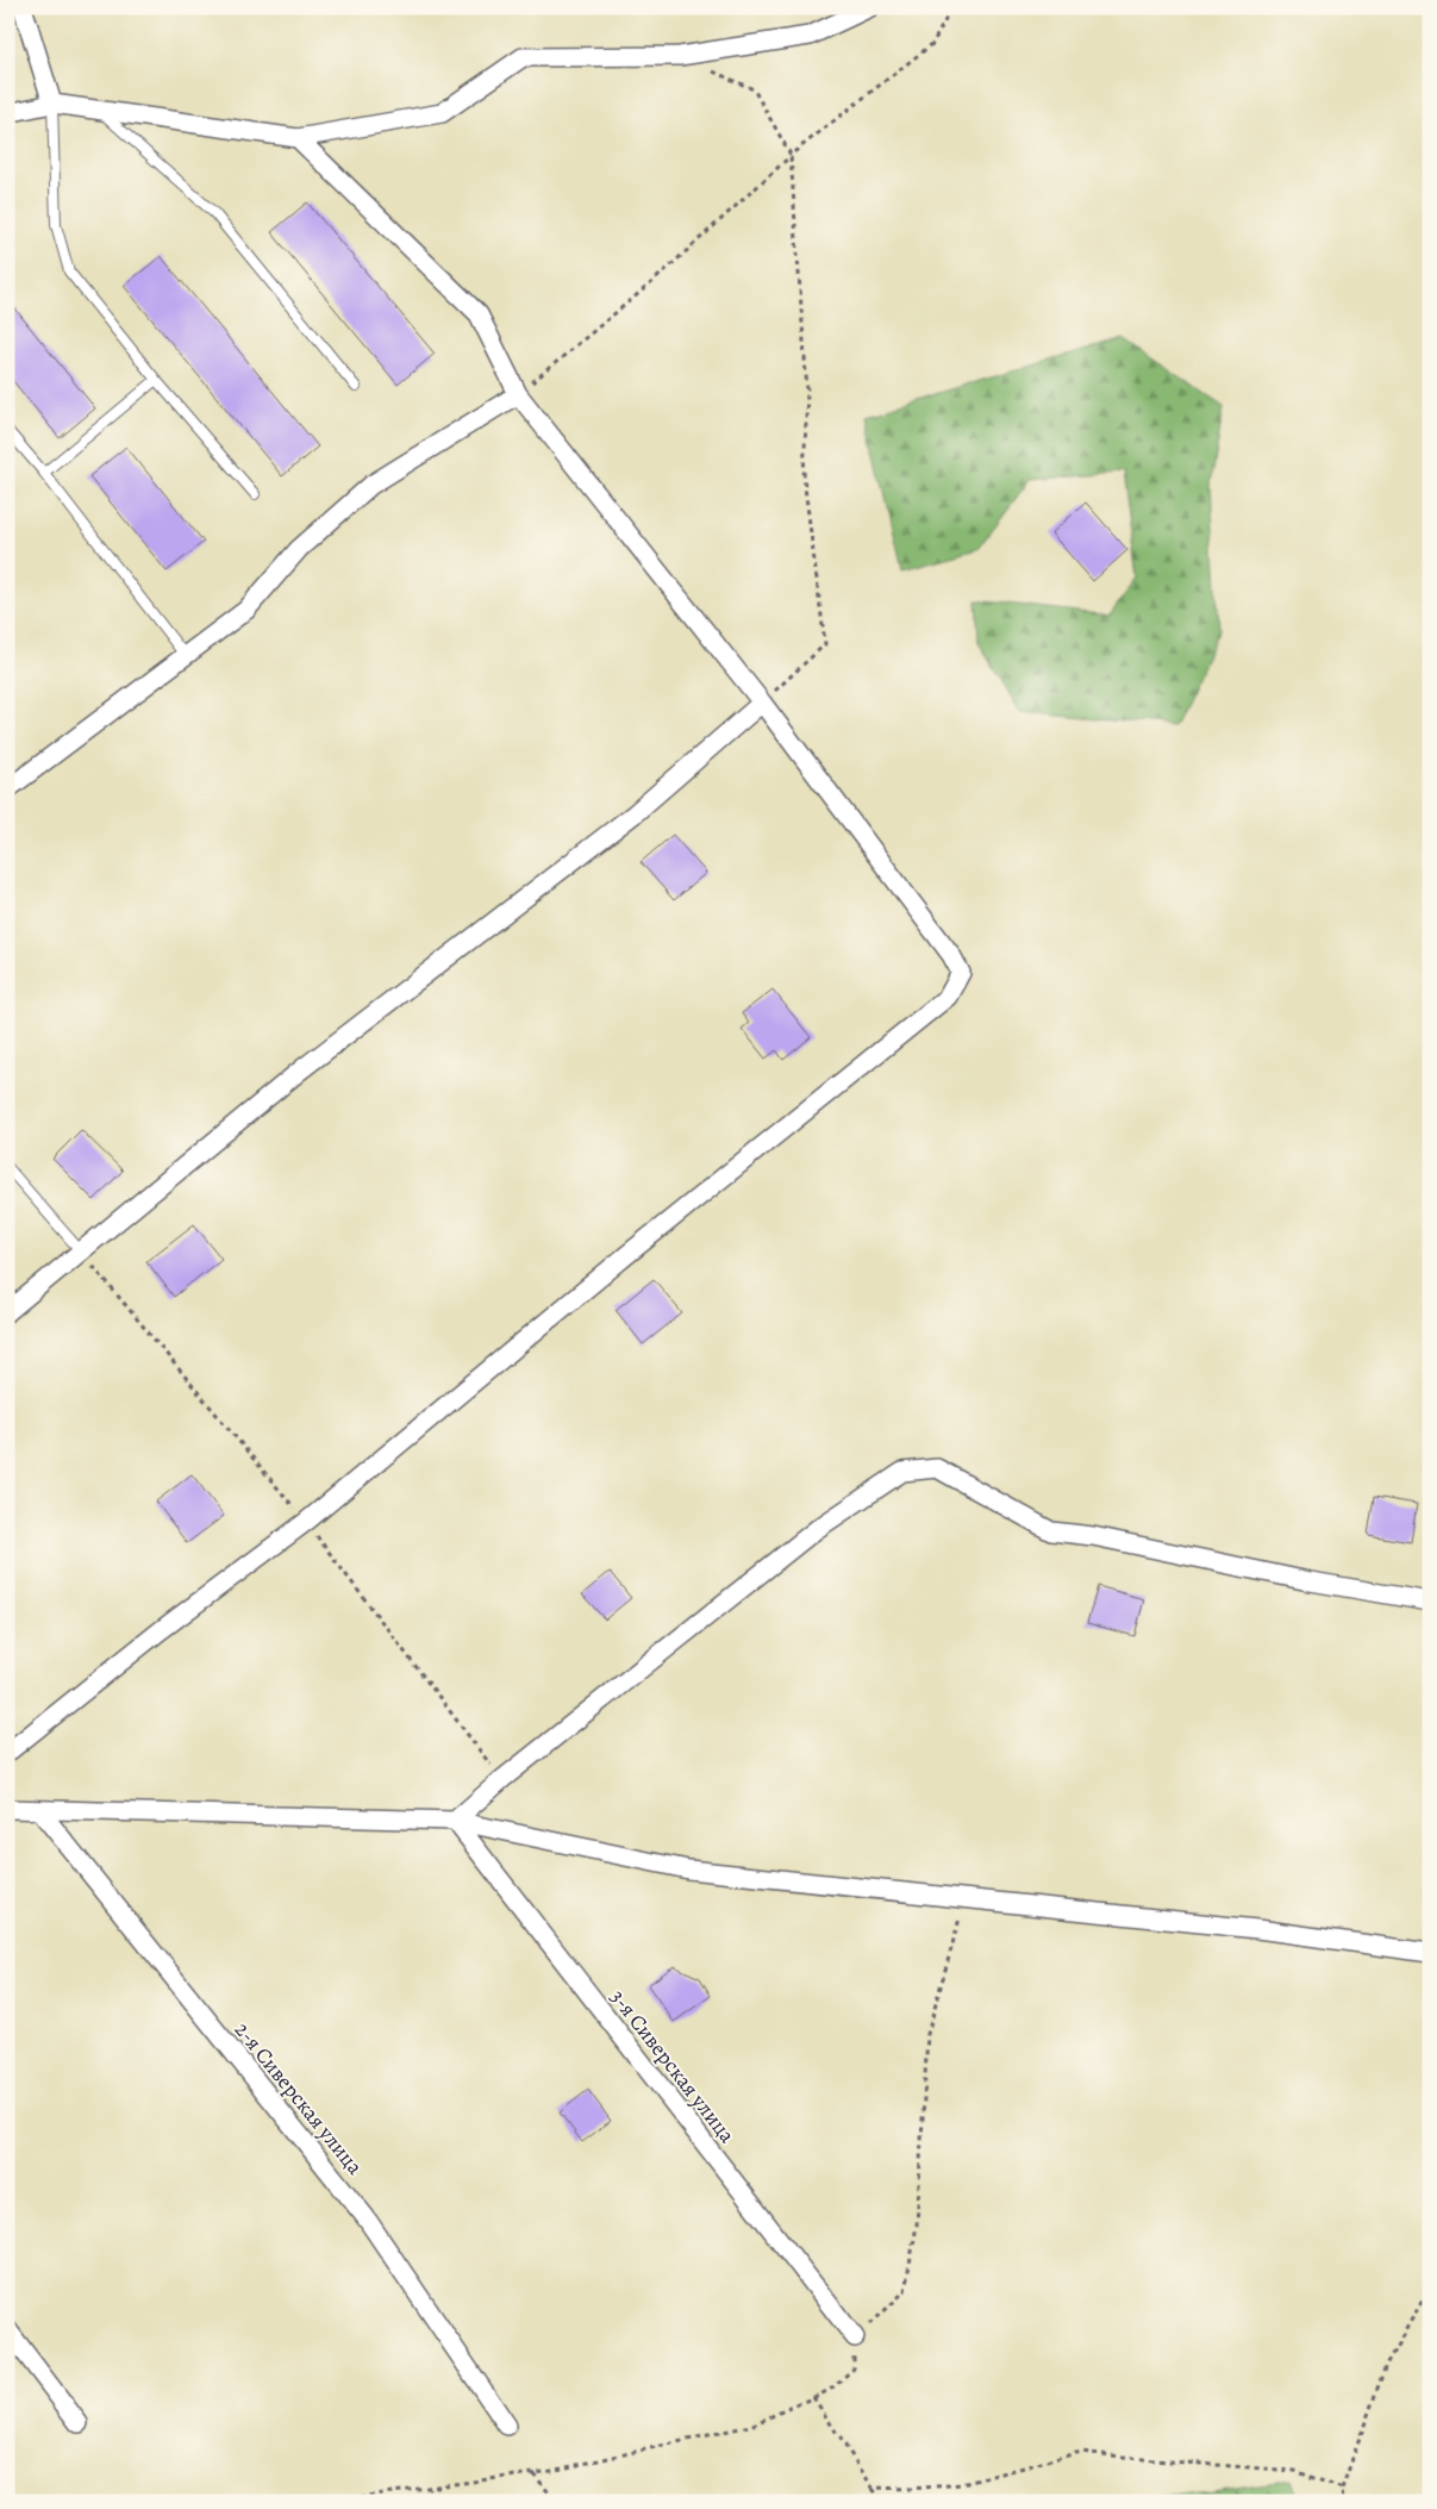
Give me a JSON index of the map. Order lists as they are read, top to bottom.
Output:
{
  "streets": {
    "street": ["3-я Сиверская улица", "2-я Сиверская улица"]
  }
}
